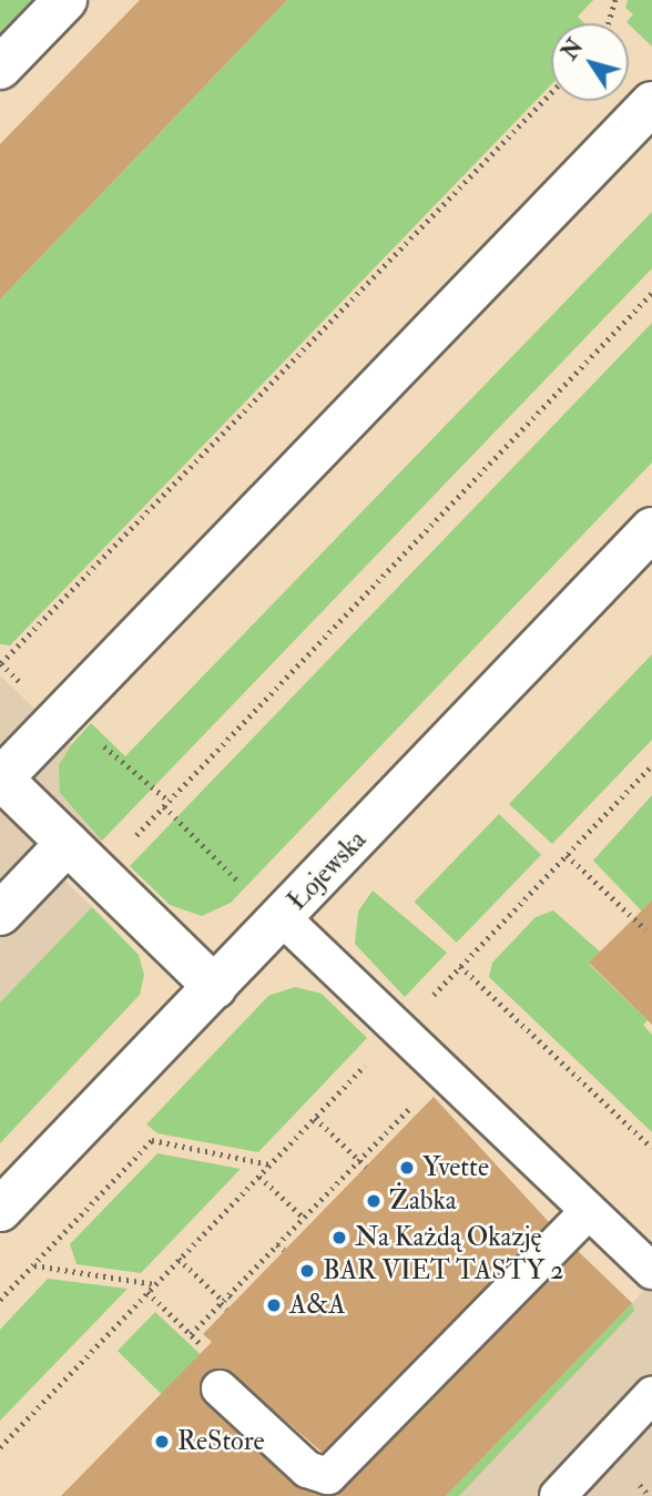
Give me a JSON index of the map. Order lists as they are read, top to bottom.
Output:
{
  "streets": {
    "street": ["Łojewska"]
  },
  "places": [
    "Yvette",
    "Żabka",
    "Na Każdą Okazję",
    "BAR VIET TASTY 2",
    "A&A",
    "ReStore"
  ],
  "north": "top left"
}
